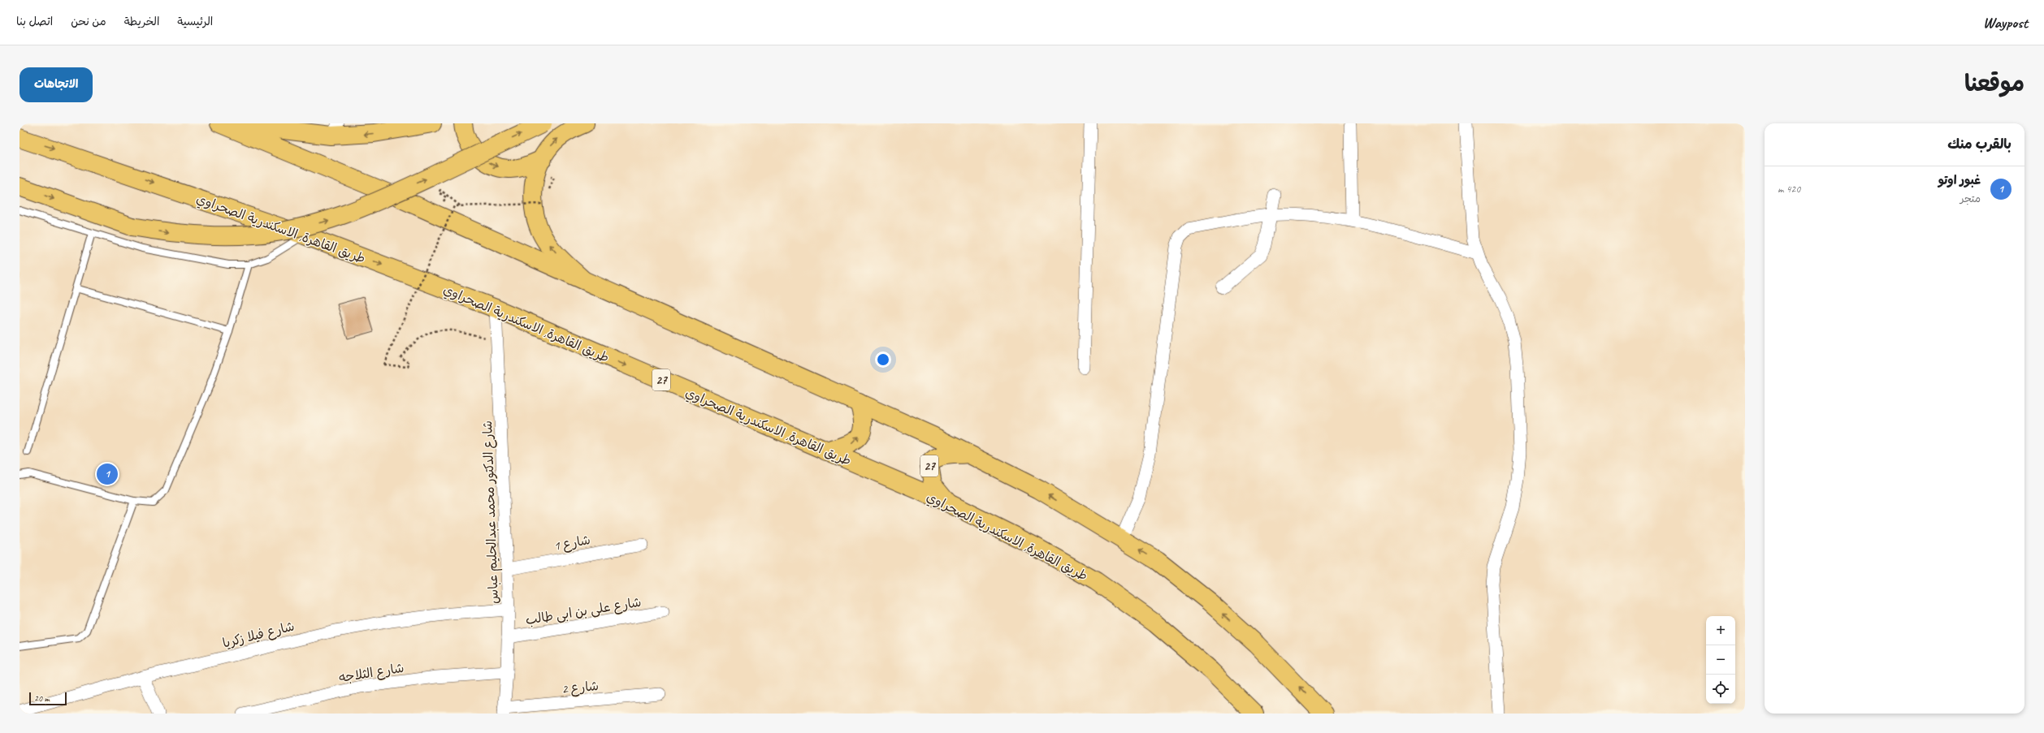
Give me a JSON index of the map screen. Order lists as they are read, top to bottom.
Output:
{
  "streets": {
    "highway": ["طريق القاهرة, الاسكندرية الصحراوي", "27"],
    "street": [
      "شارع الدكتور محمد عبدالحليم عباس",
      "شارع 1",
      "شارع على بن ابى طالب",
      "شارع فيلا زكريا",
      "شارع الثلاجه",
      "شارع 2"
    ]
  },
  "crossings": [
    ["طريق القاهرة, الاسكندرية الصحراوي", "27"],
    ["طريق القاهرة, الاسكندرية الصحراوي", "شارع الدكتور محمد عبدالحليم عباس"],
    ["شارع الدكتور محمد عبدالحليم عباس", "شارع 1"],
    ["شارع الدكتور محمد عبدالحليم عباس", "شارع على بن ابى طالب"],
    ["شارع الدكتور محمد عبدالحليم عباس", "شارع فيلا زكريا"],
    ["شارع الدكتور محمد عبدالحليم عباس", "شارع الثلاجه"],
    ["شارع الدكتور محمد عبدالحليم عباس", "شارع 2"]
  ],
  "scale_bar": "20 m",
  "page": {
    "header": "Waypost",
    "nav": [
      "الرئيسية",
      "الخريطة",
      "من نحن",
      "اتصل بنا"
    ],
    "title": "موقعنا",
    "buttons": "الاتجاهات",
    "heading": "بالقرب منك",
    "list": [
      {
        "mark": "1",
        "name": "غبور اوتو",
        "note": "متجر",
        "value": "420 m"
      }
    ],
    "pins": "1",
    "map_buttons": ["+", "−"],
    "scale": "20 m"
  }
}
